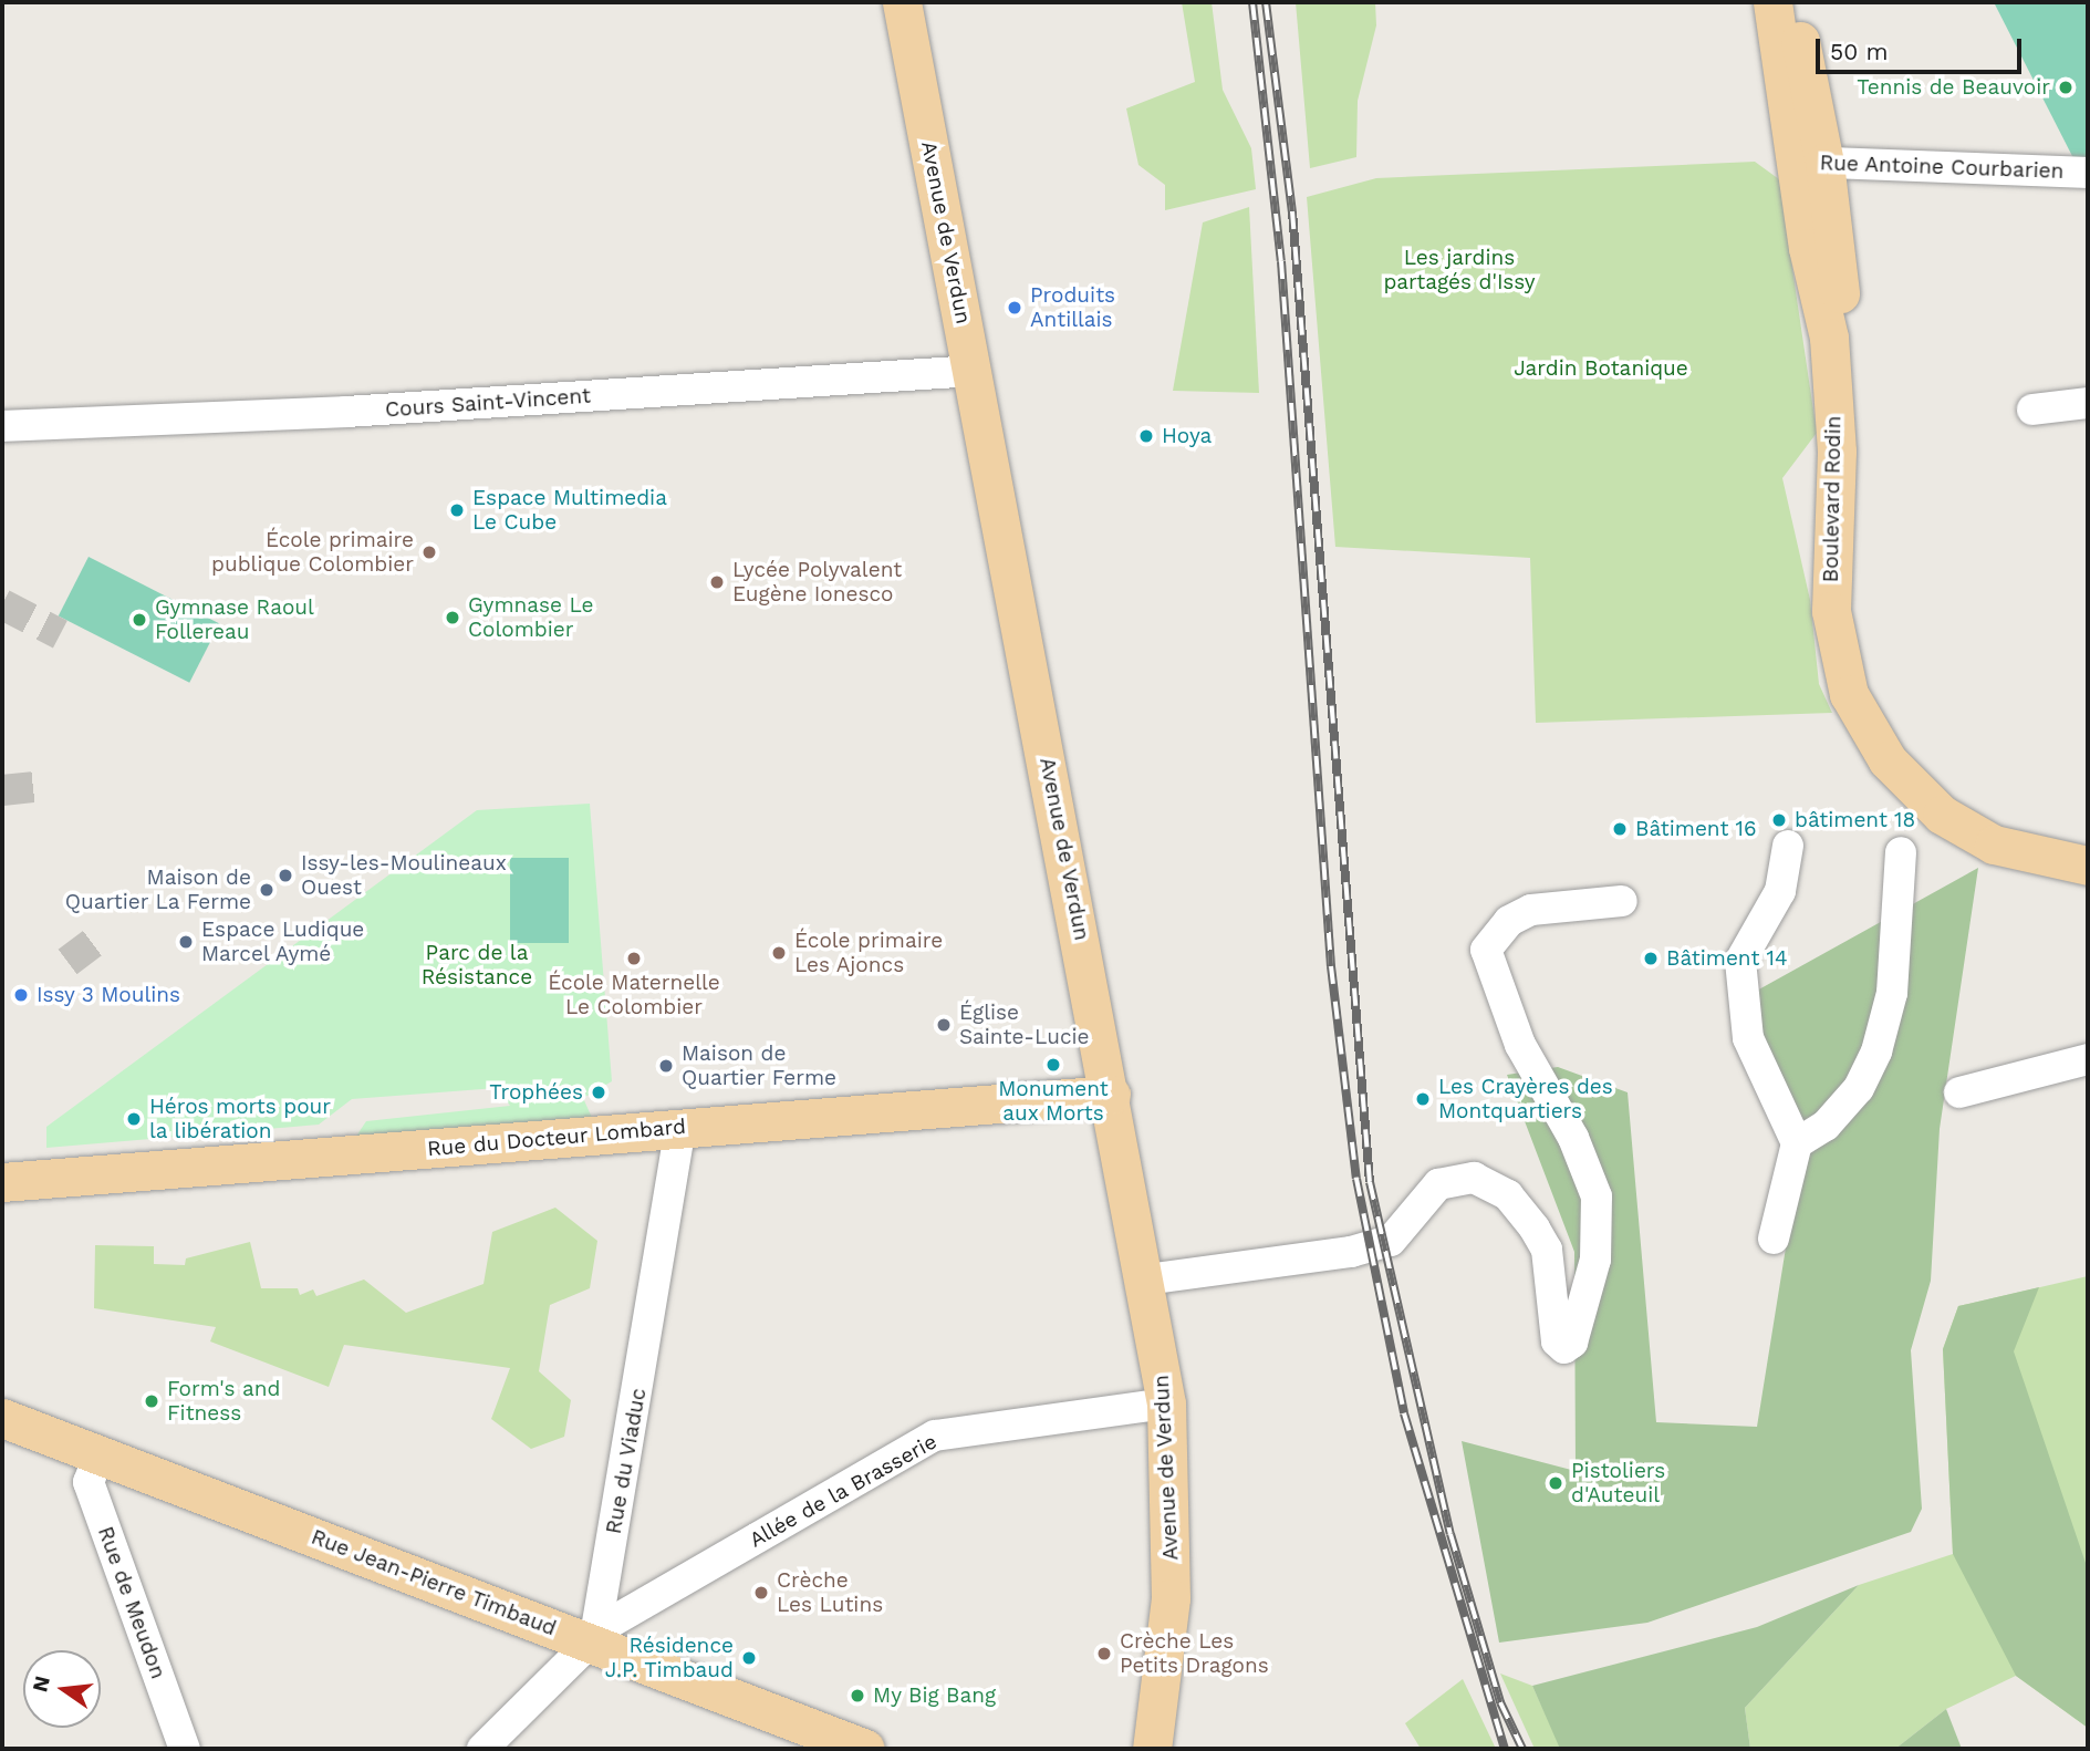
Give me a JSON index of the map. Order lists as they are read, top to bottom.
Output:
{
  "streets": {
    "main road": [
      "Avenue de Verdun",
      "Boulevard Rodin",
      "Rue du Docteur Lombard",
      "Rue Jean-Pierre Timbaud"
    ],
    "street": [
      "Rue Antoine Courbarien",
      "Cours Saint-Vincent",
      "Rue du Viaduc",
      "Allée de la Brasserie",
      "Rue de Meudon"
    ]
  },
  "crossings": [
    ["Rue Antoine Courbarien", "Boulevard Rodin"],
    ["Avenue de Verdun", "Cours Saint-Vincent"],
    ["Avenue de Verdun", "Rue du Docteur Lombard"],
    ["Avenue de Verdun", "Allée de la Brasserie"],
    ["Rue du Docteur Lombard", "Rue du Viaduc"],
    ["Rue du Viaduc", "Allée de la Brasserie"],
    ["Rue du Viaduc", "Rue Jean-Pierre Timbaud"],
    ["Allée de la Brasserie", "Rue Jean-Pierre Timbaud"],
    ["Rue Jean-Pierre Timbaud", "Rue de Meudon"]
  ],
  "parks": ["Les jardins partagés d'Issy", "Jardin Botanique", "Parc de la Résistance"],
  "places": [
    "Tennis de Beauvoir",
    "Produits Antillais",
    "Hoya",
    "Espace Multimedia Le Cube",
    "École primaire publique Colombier",
    "Lycée Polyvalent Eugène Ionesco",
    "Gymnase Le Colombier",
    "Gymnase Raoul Follereau",
    "bâtiment 18",
    "Bâtiment 16",
    "Issy-les-Moulineaux Ouest",
    "Maison de Quartier La Ferme",
    "Espace Ludique Marcel Aymé",
    "École primaire Les Ajoncs",
    "École Maternelle Le Colombier",
    "Bâtiment 14",
    "Issy 3 Moulins",
    "Église Sainte-Lucie",
    "Monument aux Morts",
    "Maison de Quartier Ferme",
    "Trophées",
    "Les Crayères des Montquartiers",
    "Héros morts pour la libération",
    "Form's and Fitness",
    "Pistoliers d'Auteuil",
    "Crèche Les Lutins",
    "Crèche Les Petits Dragons",
    "Résidence J.P. Timbaud",
    "My Big Bang"
  ],
  "scale_bar": "50 m",
  "north": "left"
}
